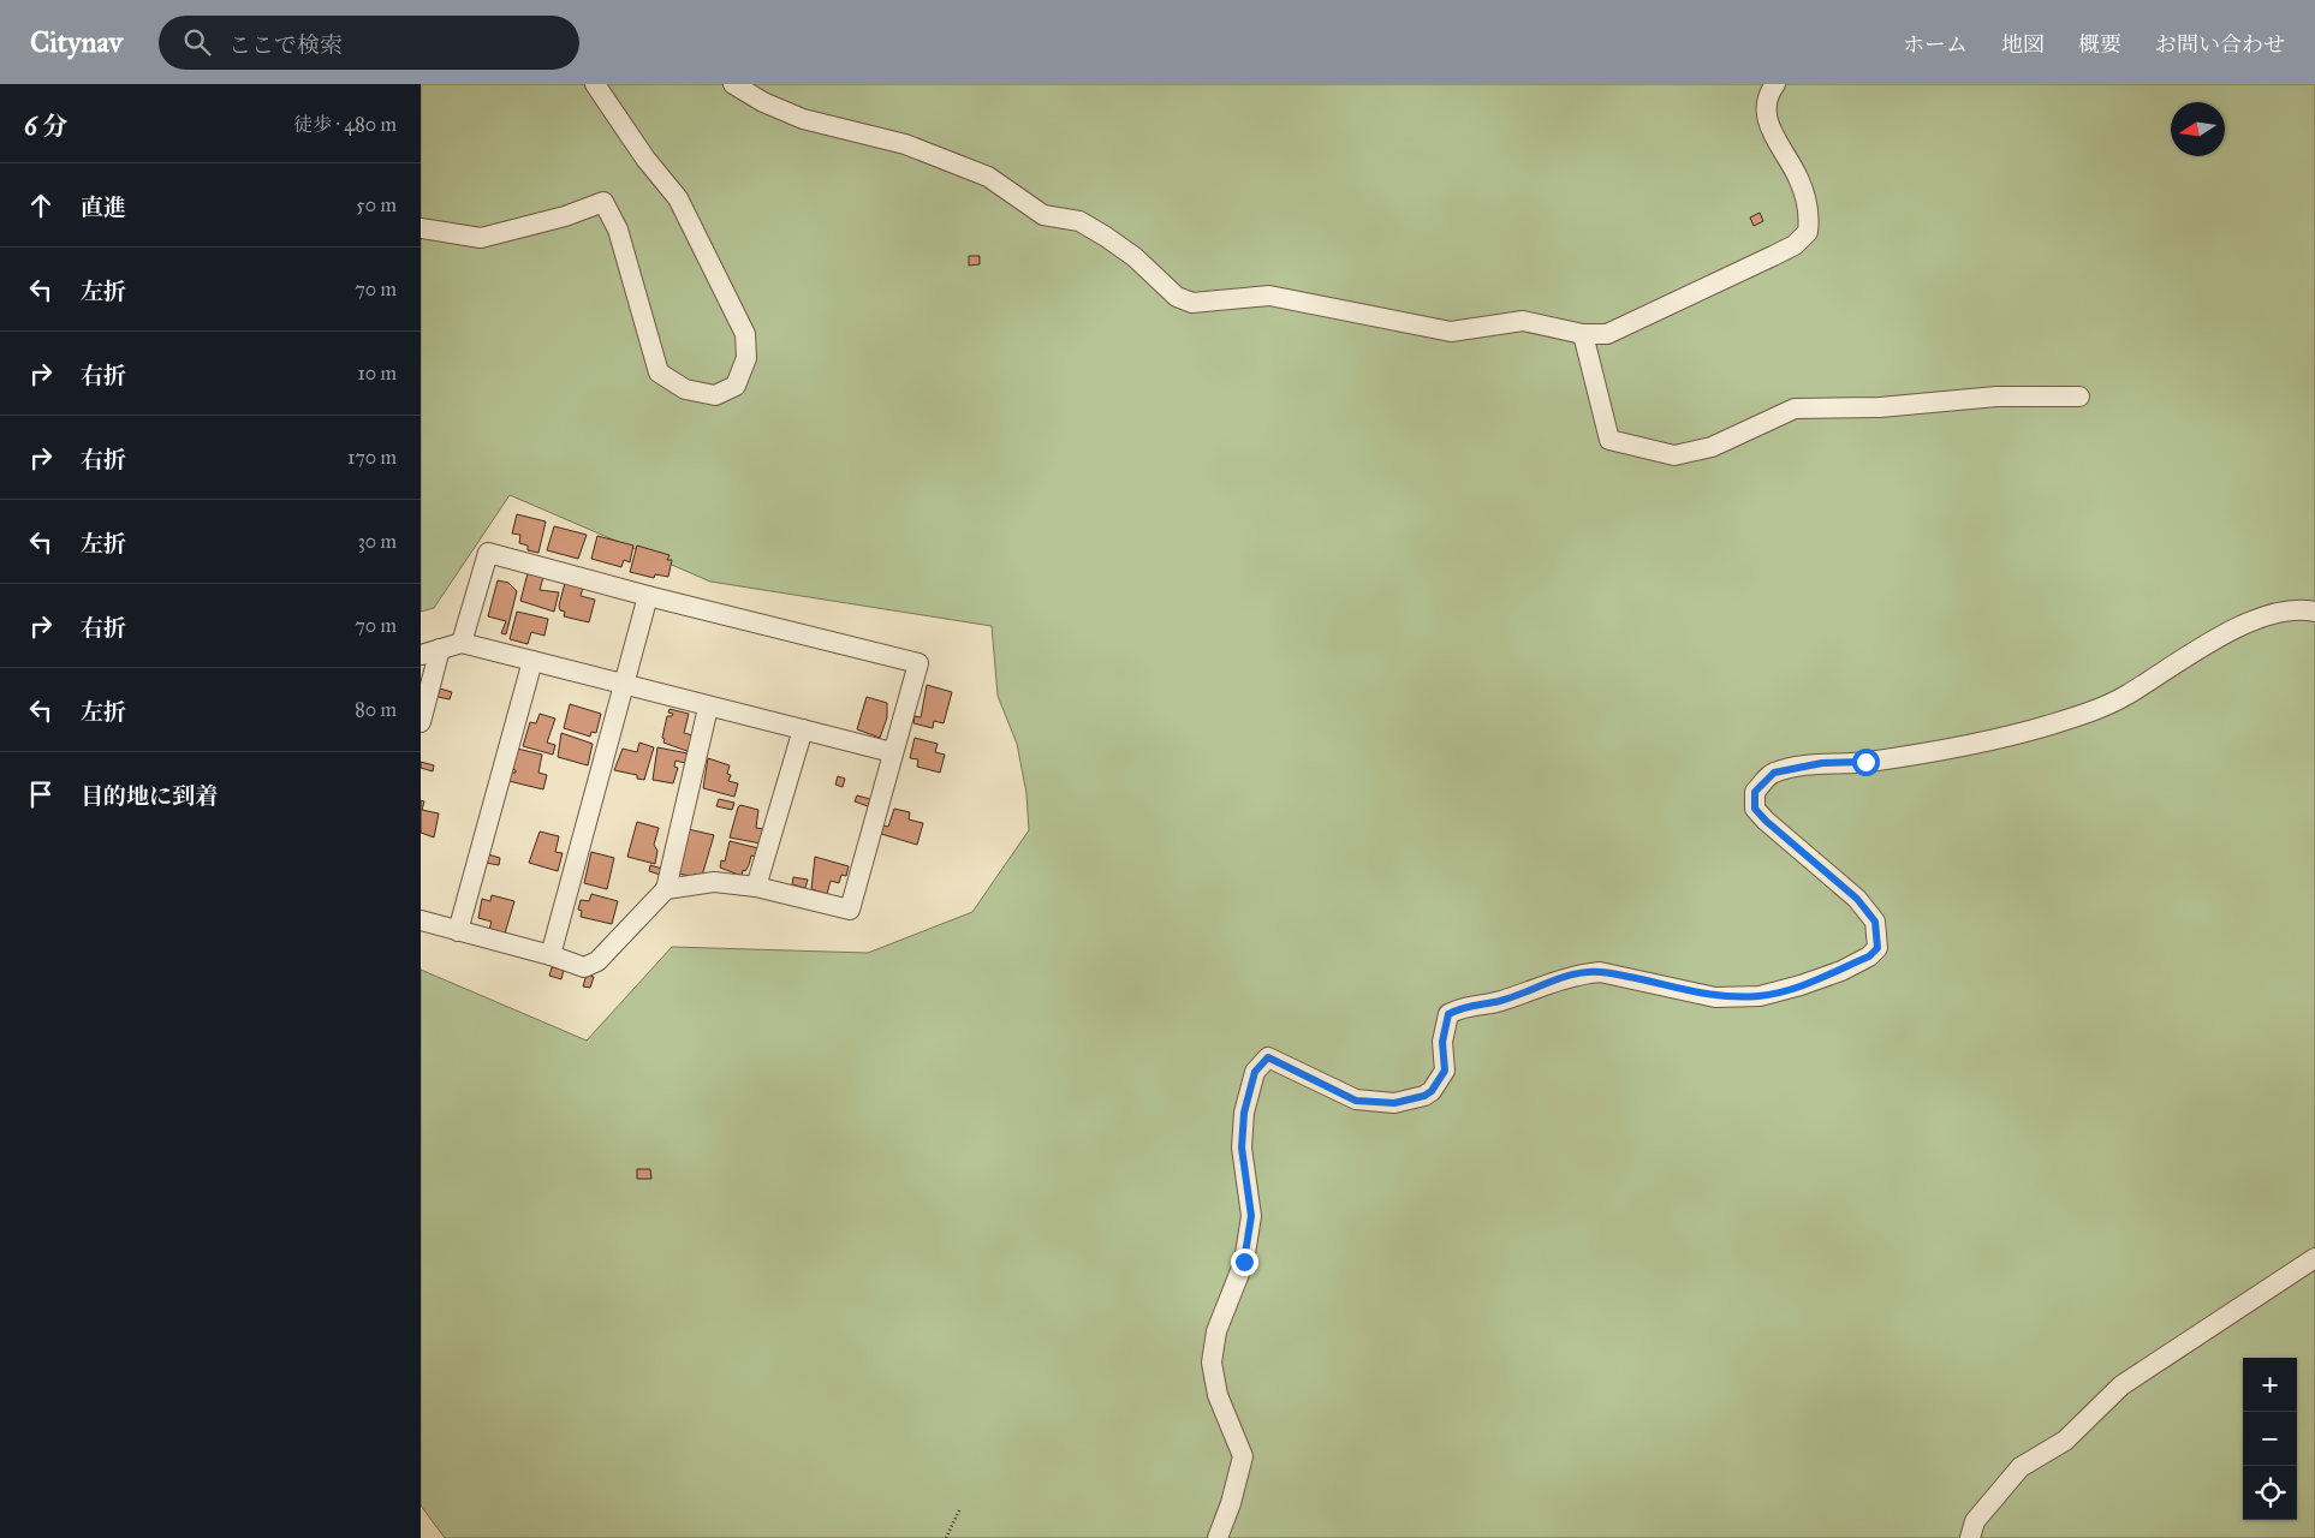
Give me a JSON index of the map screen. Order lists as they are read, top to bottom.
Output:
{
  "north": "left",
  "page": {
    "header": "Citynav",
    "search": "ここで検索",
    "nav": [
      "ホーム",
      "地図",
      "概要",
      "お問い合わせ"
    ],
    "heading": ["6 分", "徒歩 · 480 m"],
    "list": [
      ["直進", "50 m"],
      ["左折", "70 m"],
      ["右折", "10 m"],
      ["右折", "170 m"],
      ["左折", "30 m"],
      ["右折", "70 m"],
      ["左折", "80 m"],
      "目的地に到着"
    ],
    "map_buttons": ["+", "−"]
  }
}
